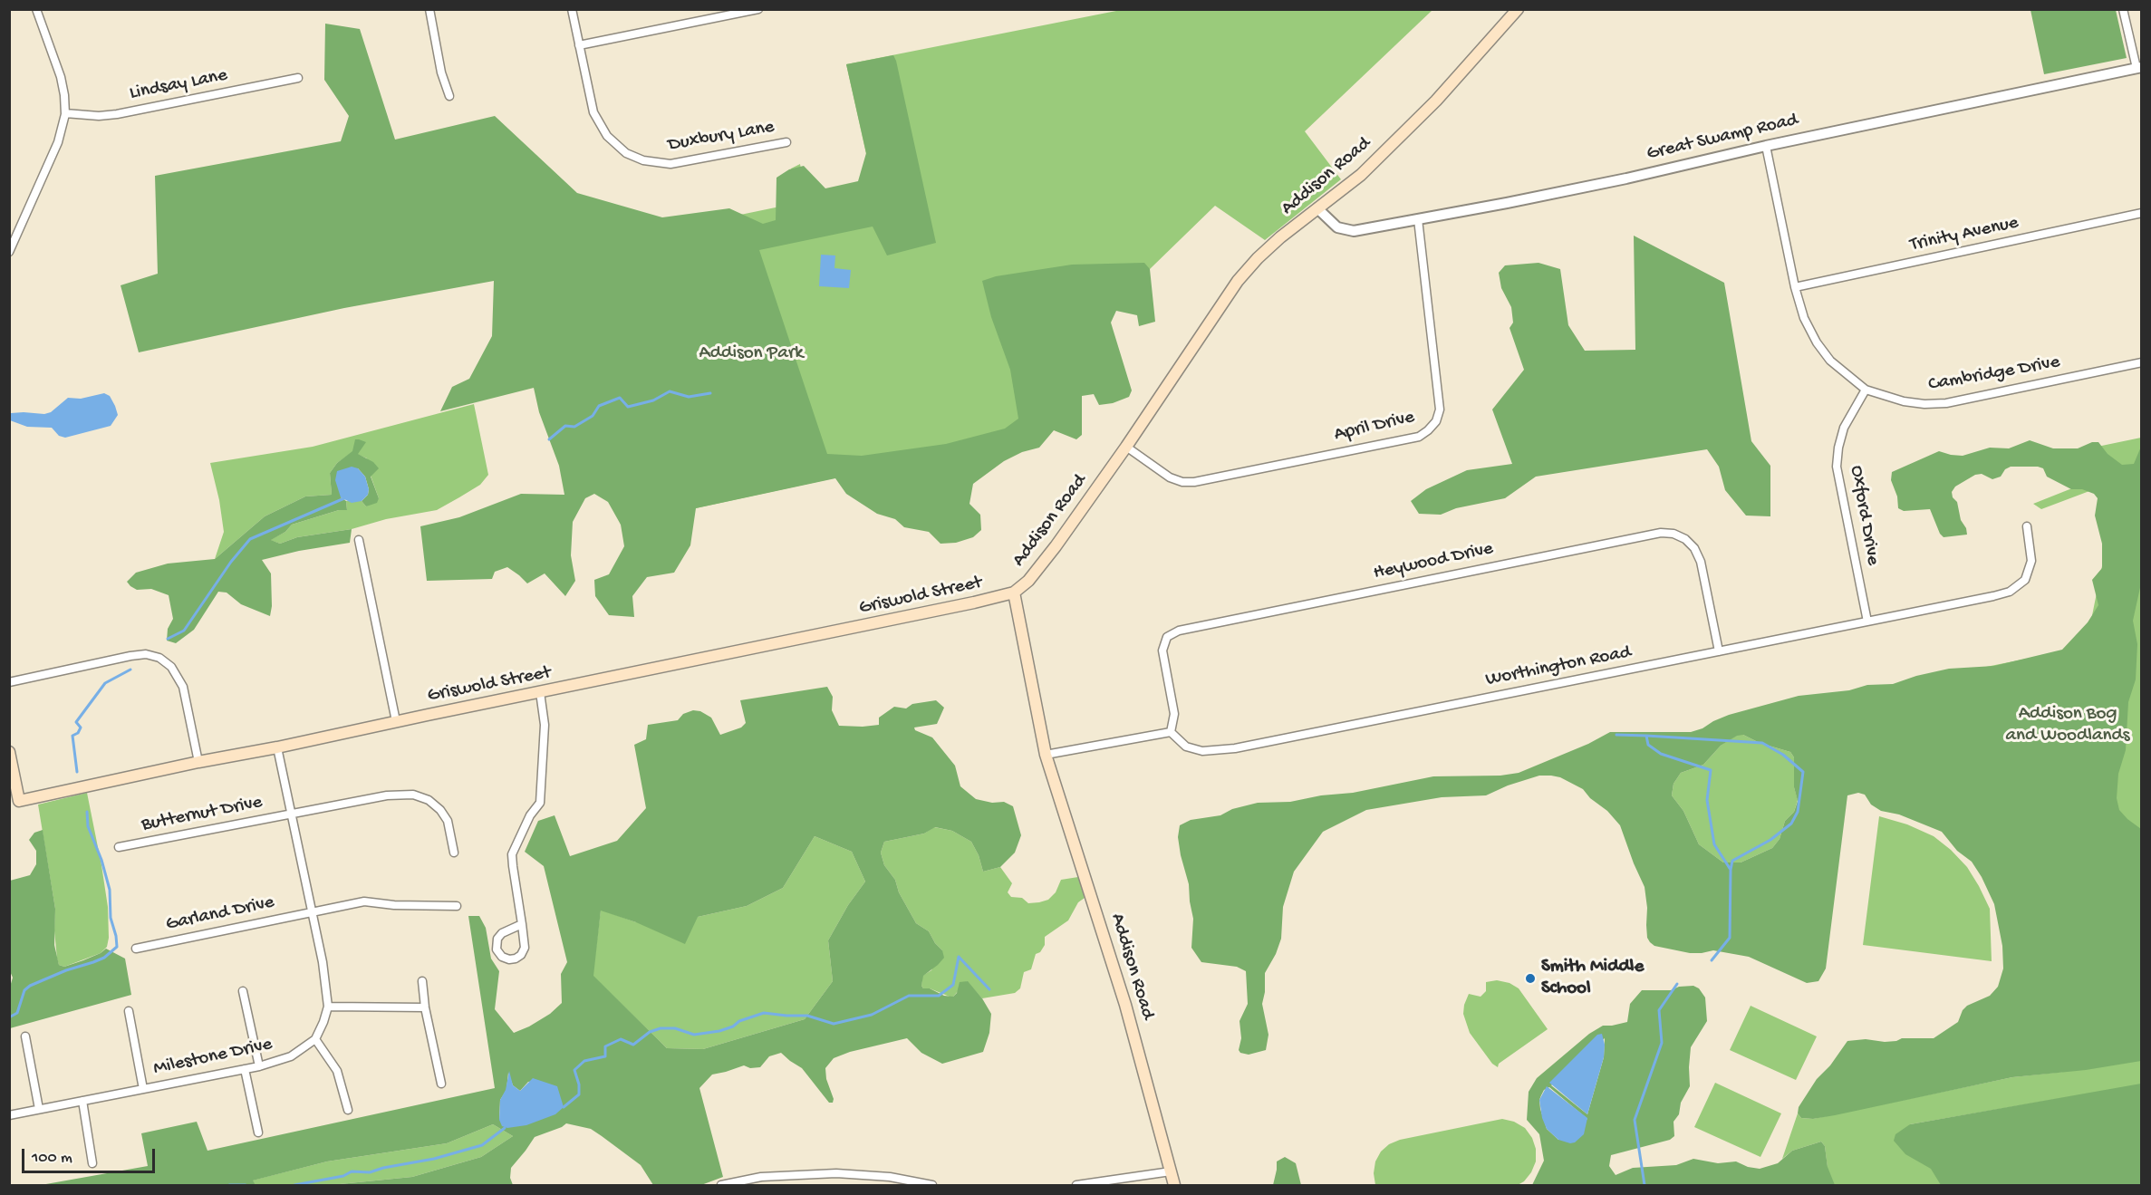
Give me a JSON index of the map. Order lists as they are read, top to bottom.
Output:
{
  "streets": {
    "main road": ["Addison Road", "Griswold Street"],
    "street": [
      "Lindsay Lane",
      "Duxbury Lane",
      "Great Swamp Road",
      "Trinity Avenue",
      "Cambridge Drive",
      "April Drive",
      "Oxford Drive",
      "Heywood Drive",
      "Worthington Road",
      "Butternut Drive",
      "Garland Drive",
      "Milestone Drive"
    ]
  },
  "crossings": [
    ["Great Swamp Road", "Addison Road"],
    ["Great Swamp Road", "Cambridge Drive"],
    ["Great Swamp Road", "April Drive"],
    ["Addison Road", "April Drive"],
    ["Addison Road", "Griswold Street"],
    ["Trinity Avenue", "Cambridge Drive"],
    ["Cambridge Drive", "Oxford Drive"],
    ["Oxford Drive", "Worthington Road"],
    ["Heywood Drive", "Worthington Road"]
  ],
  "parks": ["Addison Park", "Addison Bog and Woodlands"],
  "places": ["Smith Middle School"],
  "scale_bar": "100 m"
}
